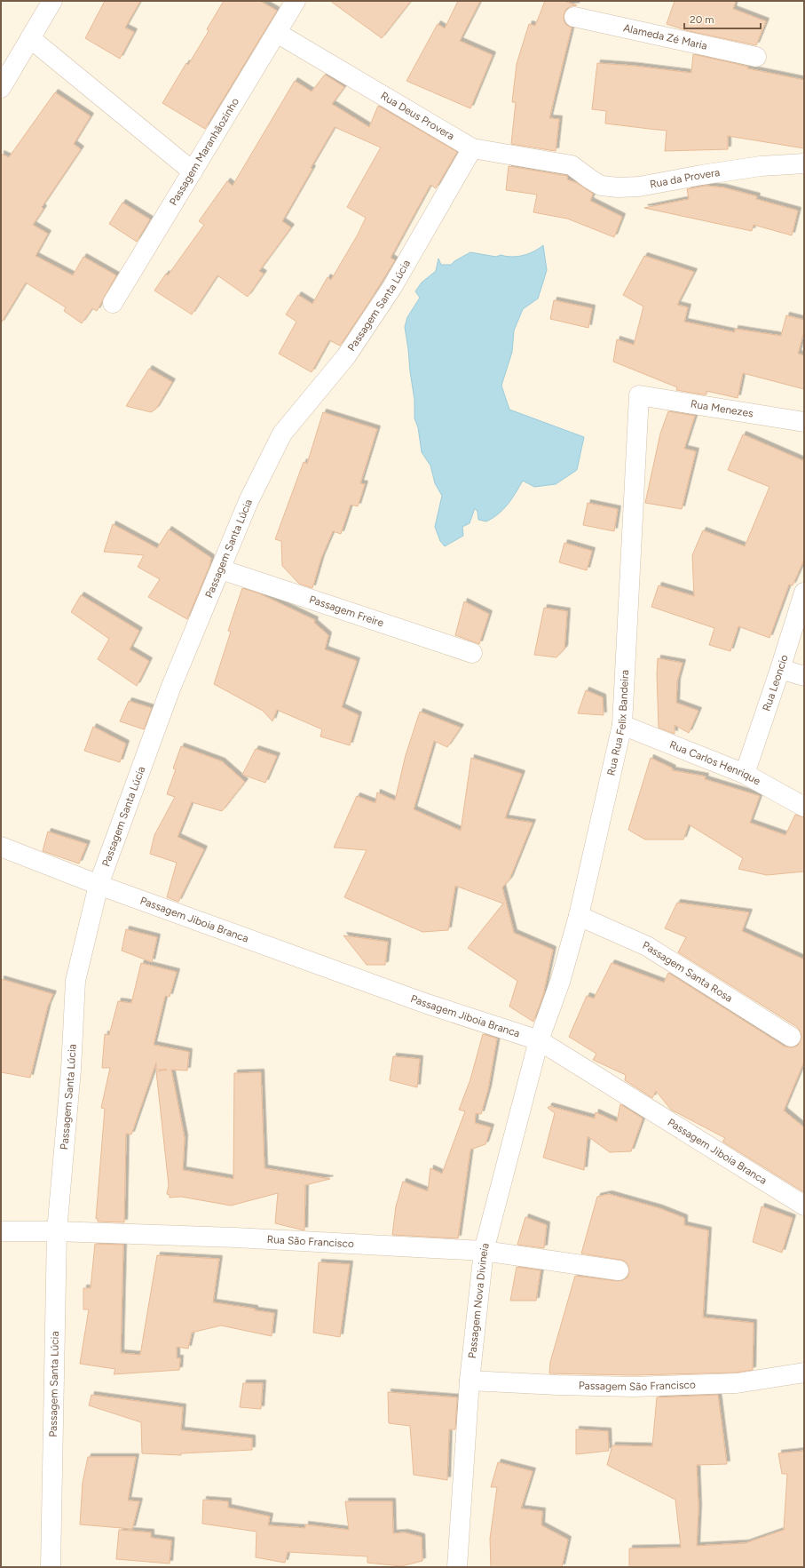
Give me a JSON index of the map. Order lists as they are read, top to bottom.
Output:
{
  "streets": {
    "street": [
      "Alameda Zé Maria",
      "Rua Deus Provera",
      "Passagem Maranhãozinho",
      "Rua da Provera",
      "Passagem Santa Lúcia",
      "Rua Menezes",
      "Passagem Freire",
      "Rua Leoncio",
      "Rua Rua Felix Bandeira",
      "Rua Carlos Henrique",
      "Passagem Jiboia Branca",
      "Passagem Santa Rosa",
      "Rua São Francisco",
      "Passagem Nova Divineia",
      "Passagem São Francisco"
    ]
  },
  "crossings": [
    ["Rua Deus Provera", "Passagem Maranhãozinho"],
    ["Rua Deus Provera", "Rua da Provera"],
    ["Rua Deus Provera", "Passagem Santa Lúcia"],
    ["Passagem Santa Lúcia", "Passagem Freire"],
    ["Passagem Santa Lúcia", "Passagem Jiboia Branca"],
    ["Passagem Santa Lúcia", "Rua São Francisco"],
    ["Rua Menezes", "Rua Rua Felix Bandeira"],
    ["Rua Leoncio", "Rua Carlos Henrique"],
    ["Rua Rua Felix Bandeira", "Rua Carlos Henrique"],
    ["Rua Rua Felix Bandeira", "Passagem Jiboia Branca"],
    ["Rua Rua Felix Bandeira", "Passagem Santa Rosa"],
    ["Rua Rua Felix Bandeira", "Passagem Nova Divineia"],
    ["Passagem Jiboia Branca", "Passagem Nova Divineia"],
    ["Rua São Francisco", "Passagem Nova Divineia"],
    ["Passagem Nova Divineia", "Passagem São Francisco"]
  ],
  "scale_bar": "20 m"
}
